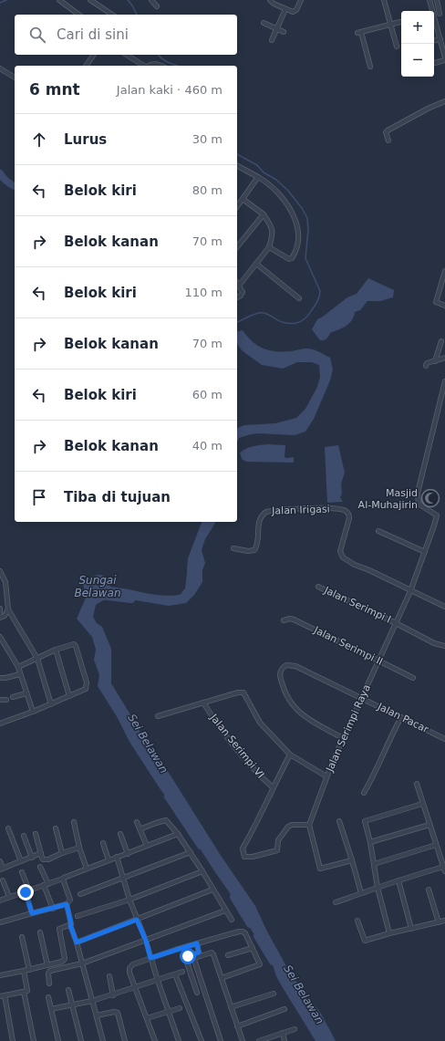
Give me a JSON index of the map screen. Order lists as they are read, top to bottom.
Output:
{
  "streets": {
    "street": [
      "Jalan Irigasi",
      "Jalan Serimpi I",
      "Jalan Serimpi II",
      "Jalan Pacar",
      "Jalan Serimpi Raya",
      "Jalan Serimpi VI"
    ]
  },
  "crossings": [
    ["Jalan Irigasi", "Jalan Serimpi Raya"],
    ["Jalan Serimpi I", "Jalan Serimpi Raya"],
    ["Jalan Serimpi II", "Jalan Serimpi Raya"],
    ["Jalan Pacar", "Jalan Serimpi Raya"]
  ],
  "water": ["Sungai Belawan", "Sei Belawan"],
  "places": {
    "mosque": ["Masjid Al-Muhajirin"]
  },
  "page": {
    "map_buttons": ["+", "−"],
    "search": "Cari di sini",
    "heading": ["6 mnt", "Jalan kaki · 460 m"],
    "list": [
      ["Lurus", "30 m"],
      ["Belok kiri", "80 m"],
      ["Belok kanan", "70 m"],
      ["Belok kiri", "110 m"],
      ["Belok kanan", "70 m"],
      ["Belok kiri", "60 m"],
      ["Belok kanan", "40 m"],
      "Tiba di tujuan"
    ]
  }
}
